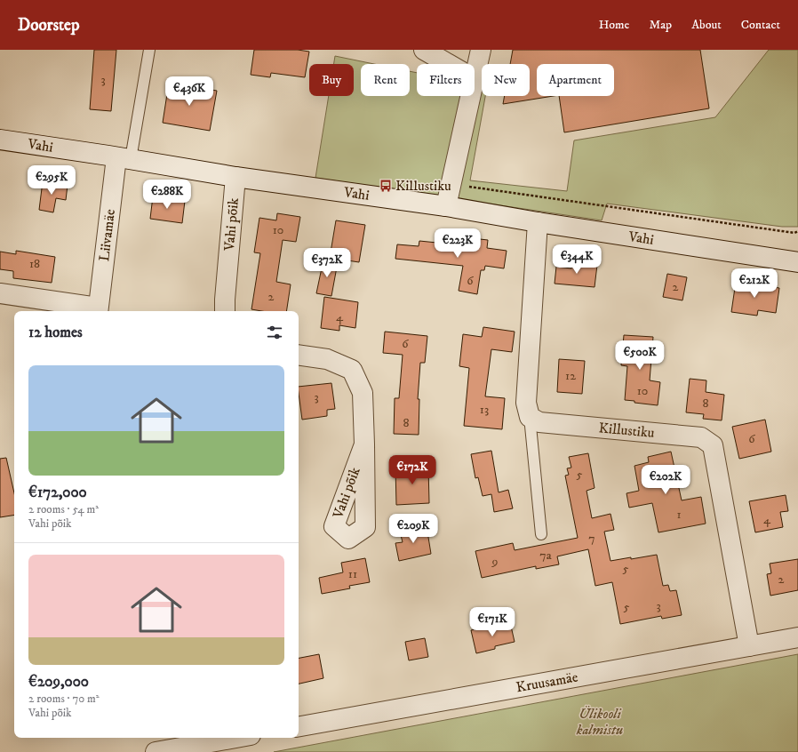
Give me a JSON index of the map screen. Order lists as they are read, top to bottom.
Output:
{
  "streets": {
    "street": [
      "Vahi",
      "Vahi põik",
      "Liivamäe",
      "Killustiku",
      "Kruusamäe"
    ]
  },
  "crossings": [
    ["Vahi", "Vahi põik"],
    ["Vahi", "Liivamäe"],
    ["Killustiku", "Kruusamäe"]
  ],
  "parks": ["Ülikooli kalmistu"],
  "places": {
    "bus stop": ["Killustiku"]
  },
  "house_numbers": [
    "3",
    "10",
    "18",
    "6",
    "2",
    "2",
    "4",
    "6",
    "12",
    "10",
    "3",
    "8",
    "13",
    "8",
    "6",
    "5",
    "1",
    "4",
    "7",
    "7a",
    "9",
    "5",
    "11",
    "2",
    "3",
    "5"
  ],
  "page": {
    "header": "Doorstep",
    "nav": [
      "Home",
      "Map",
      "About",
      "Contact"
    ],
    "chip": [
      "Buy",
      "Rent",
      "Filters",
      "New",
      "Apartment"
    ],
    "price": [
      "€436K",
      "€295K",
      "€288K",
      "€223K",
      "€344K",
      "€372K",
      "€212K",
      "€500K",
      "€172K",
      "€202K",
      "€209K",
      "€171K"
    ],
    "heading": "12 homes",
    "list": [
      {
        "name": "€172,000",
        "note": "2 rooms · 54 m² · Vahi põik"
      },
      {
        "name": "€209,000",
        "note": "2 rooms · 70 m² · Vahi põik"
      }
    ]
  }
}
